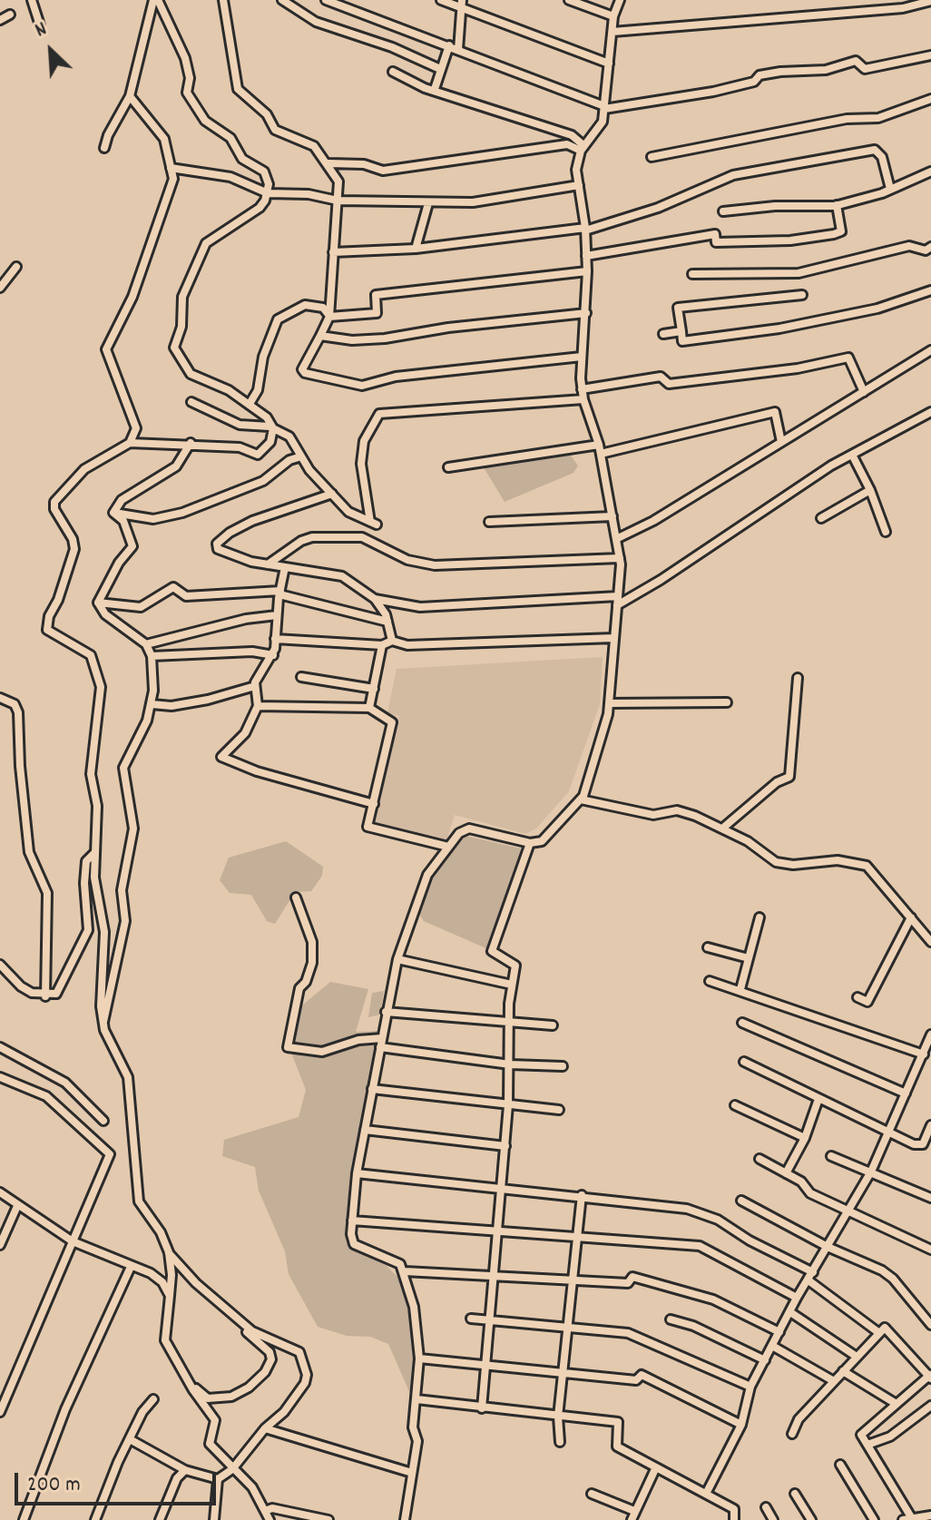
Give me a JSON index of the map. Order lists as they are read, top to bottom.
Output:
{
  "scale_bar": "200 m",
  "north": "top left"
}
